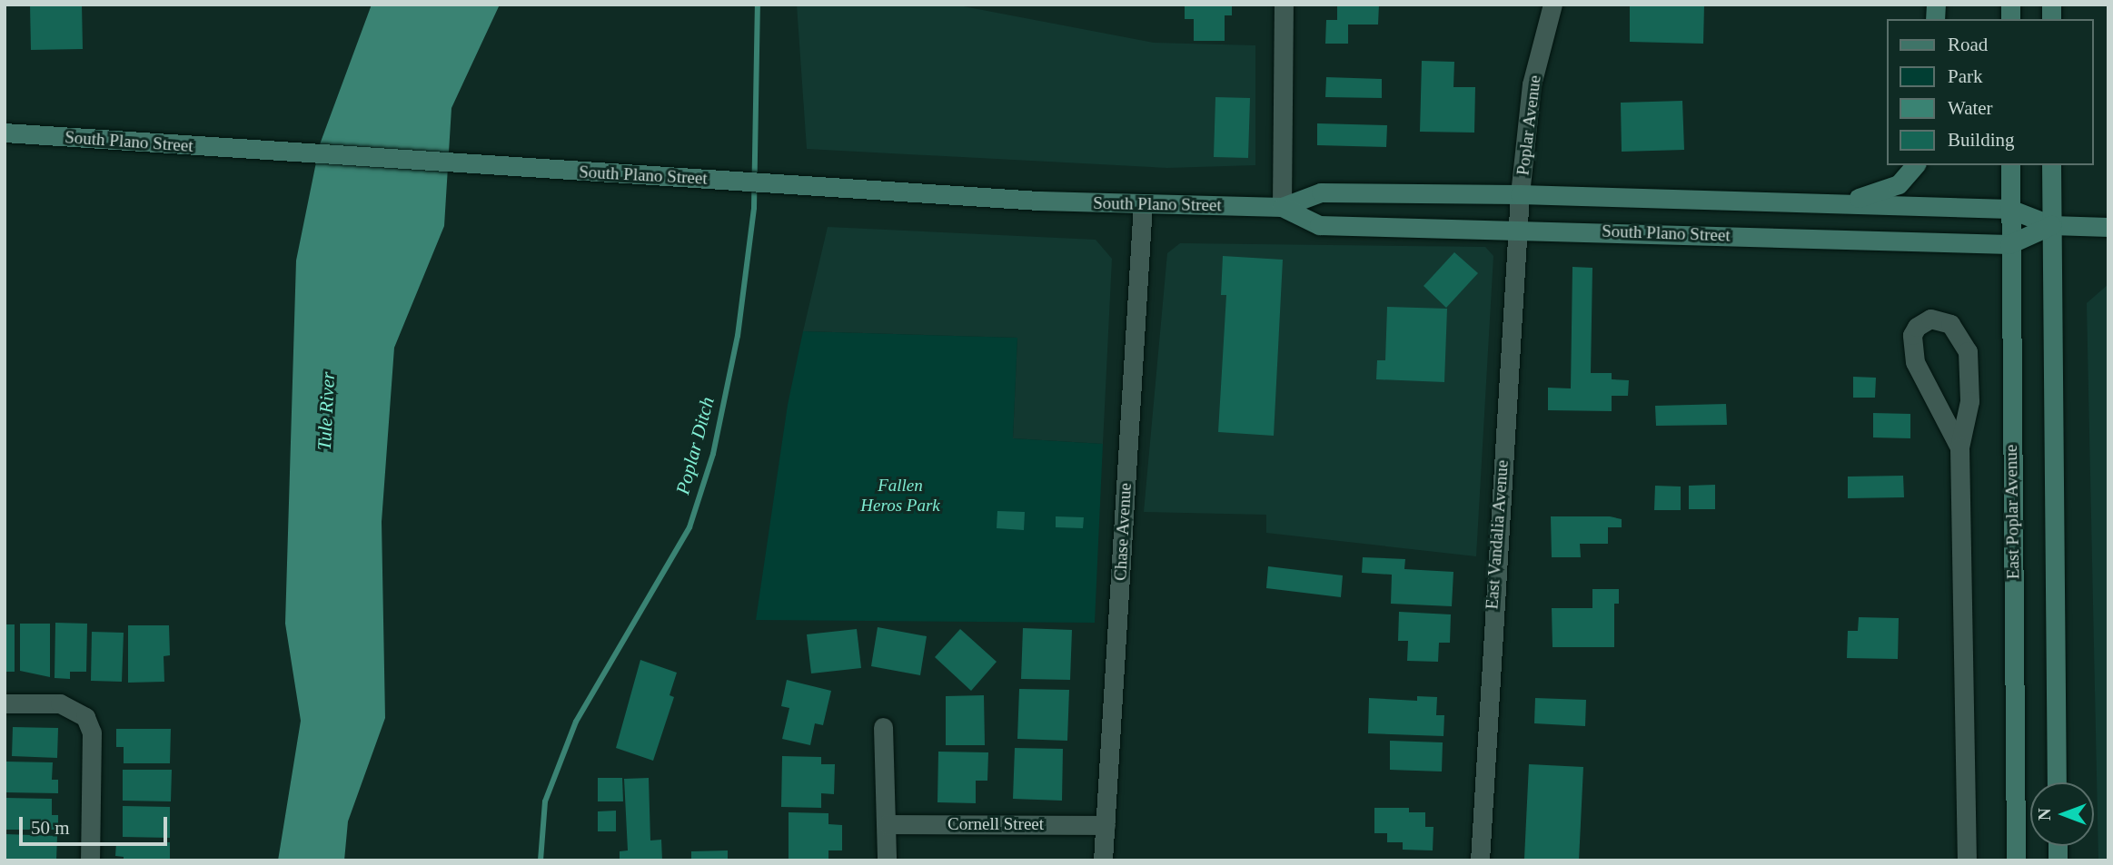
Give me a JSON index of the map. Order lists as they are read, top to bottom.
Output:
{
  "streets": {
    "main road": ["South Plano Street", "East Poplar Avenue"],
    "street": [
      "Poplar Avenue",
      "Chase Avenue",
      "East Vandalia Avenue",
      "Cornell Street"
    ]
  },
  "crossings": [
    ["Poplar Avenue", "South Plano Street"],
    ["Poplar Avenue", "East Vandalia Avenue"],
    ["South Plano Street", "East Poplar Avenue"],
    ["South Plano Street", "Chase Avenue"],
    ["South Plano Street", "East Vandalia Avenue"],
    ["Chase Avenue", "Cornell Street"]
  ],
  "water": ["Tule River", "Poplar Ditch"],
  "parks": ["Fallen Heros Park"],
  "legend": [
    "Road",
    "Park",
    "Water",
    "Building"
  ],
  "scale_bar": "50 m",
  "north": "left"
}
